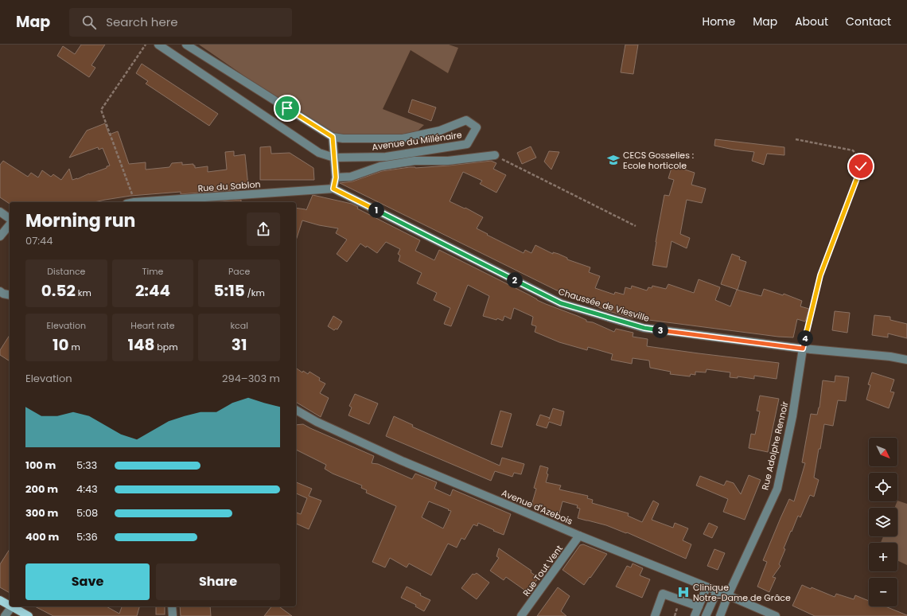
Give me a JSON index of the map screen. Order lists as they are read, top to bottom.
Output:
{
  "streets": {
    "street": [
      "Avenue du Millénaire",
      "Rue du Sablon",
      "Chaussée de Viesville",
      "Rue Adolphe Rennoir",
      "Avenue d'Azebois",
      "Rue Tout Vent"
    ]
  },
  "crossings": [
    ["Rue du Sablon", "Chaussée de Viesville"],
    ["Chaussée de Viesville", "Rue Adolphe Rennoir"],
    ["Rue Adolphe Rennoir", "Avenue d'Azebois"],
    ["Avenue d'Azebois", "Rue Tout Vent"]
  ],
  "places": {
    "school or university": ["CECS Gosselies : Ecole horticole"],
    "hospital": ["Clinique Notre-Dame de Grâce"]
  },
  "north": "bottom right",
  "page": {
    "header": "Map",
    "search": "Search here",
    "nav": [
      "Home",
      "Map",
      "About",
      "Contact"
    ],
    "pins": [
      "1",
      "2",
      "3",
      "4"
    ],
    "heading": ["Morning run", "07:44"],
    "stats": [
      ["Distance", "0.52 km"],
      ["Time", "2:44"],
      ["Pace", "5:15 /km"],
      ["Elevation", "10 m"],
      ["Heart rate", "148 bpm"],
      ["kcal", "31"]
    ],
    "chart": ["Elevation", "294–303 m"],
    "map_buttons": ["+", "−"],
    "list": [
      {
        "name": "100 m",
        "note": "5:33"
      },
      {
        "name": "200 m",
        "note": "4:43"
      },
      {
        "name": "300 m",
        "note": "5:08"
      },
      {
        "name": "400 m",
        "note": "5:36"
      }
    ],
    "buttons": ["Save", "Share"]
  }
}
